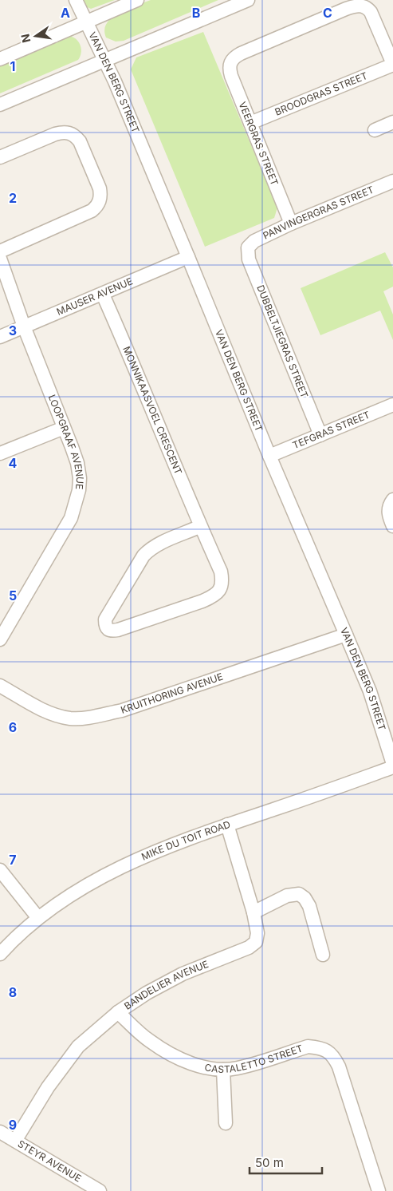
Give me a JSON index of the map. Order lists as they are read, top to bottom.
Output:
{
  "streets": {
    "street": [
      "VAN DEN BERG STREET",
      "BROODGRAS STREET",
      "VEERGRAS STREET",
      "PANVINGERGRAS STREET",
      "MAUSER AVENUE",
      "DUBBELTJIEGRAS STREET",
      "MONNIKAASVOEL CRESCENT",
      "TEFGRAS STREET",
      "LOOPGRAAF AVENUE",
      "KRUITHORING AVENUE",
      "MIKE DU TOIT ROAD",
      "BANDELIER AVENUE",
      "CASTALETTO STREET",
      "STEYR AVENUE"
    ]
  },
  "crossings": [
    ["VAN DEN BERG STREET", "MAUSER AVENUE"],
    ["VAN DEN BERG STREET", "TEFGRAS STREET"],
    ["VAN DEN BERG STREET", "KRUITHORING AVENUE"],
    ["VAN DEN BERG STREET", "MIKE DU TOIT ROAD"],
    ["BROODGRAS STREET", "VEERGRAS STREET"],
    ["VEERGRAS STREET", "PANVINGERGRAS STREET"],
    ["PANVINGERGRAS STREET", "DUBBELTJIEGRAS STREET"],
    ["MAUSER AVENUE", "MONNIKAASVOEL CRESCENT"],
    ["MAUSER AVENUE", "LOOPGRAAF AVENUE"],
    ["DUBBELTJIEGRAS STREET", "TEFGRAS STREET"],
    ["MIKE DU TOIT ROAD", "BANDELIER AVENUE"],
    ["BANDELIER AVENUE", "CASTALETTO STREET"],
    ["BANDELIER AVENUE", "STEYR AVENUE"]
  ],
  "scale_bar": "50 m",
  "north": "left",
  "grid": {
    "columns": ["A", "B", "C"],
    "rows": [
      "1",
      "2",
      "3",
      "4",
      "5",
      "6",
      "7",
      "8",
      "9"
    ]
  }
}
